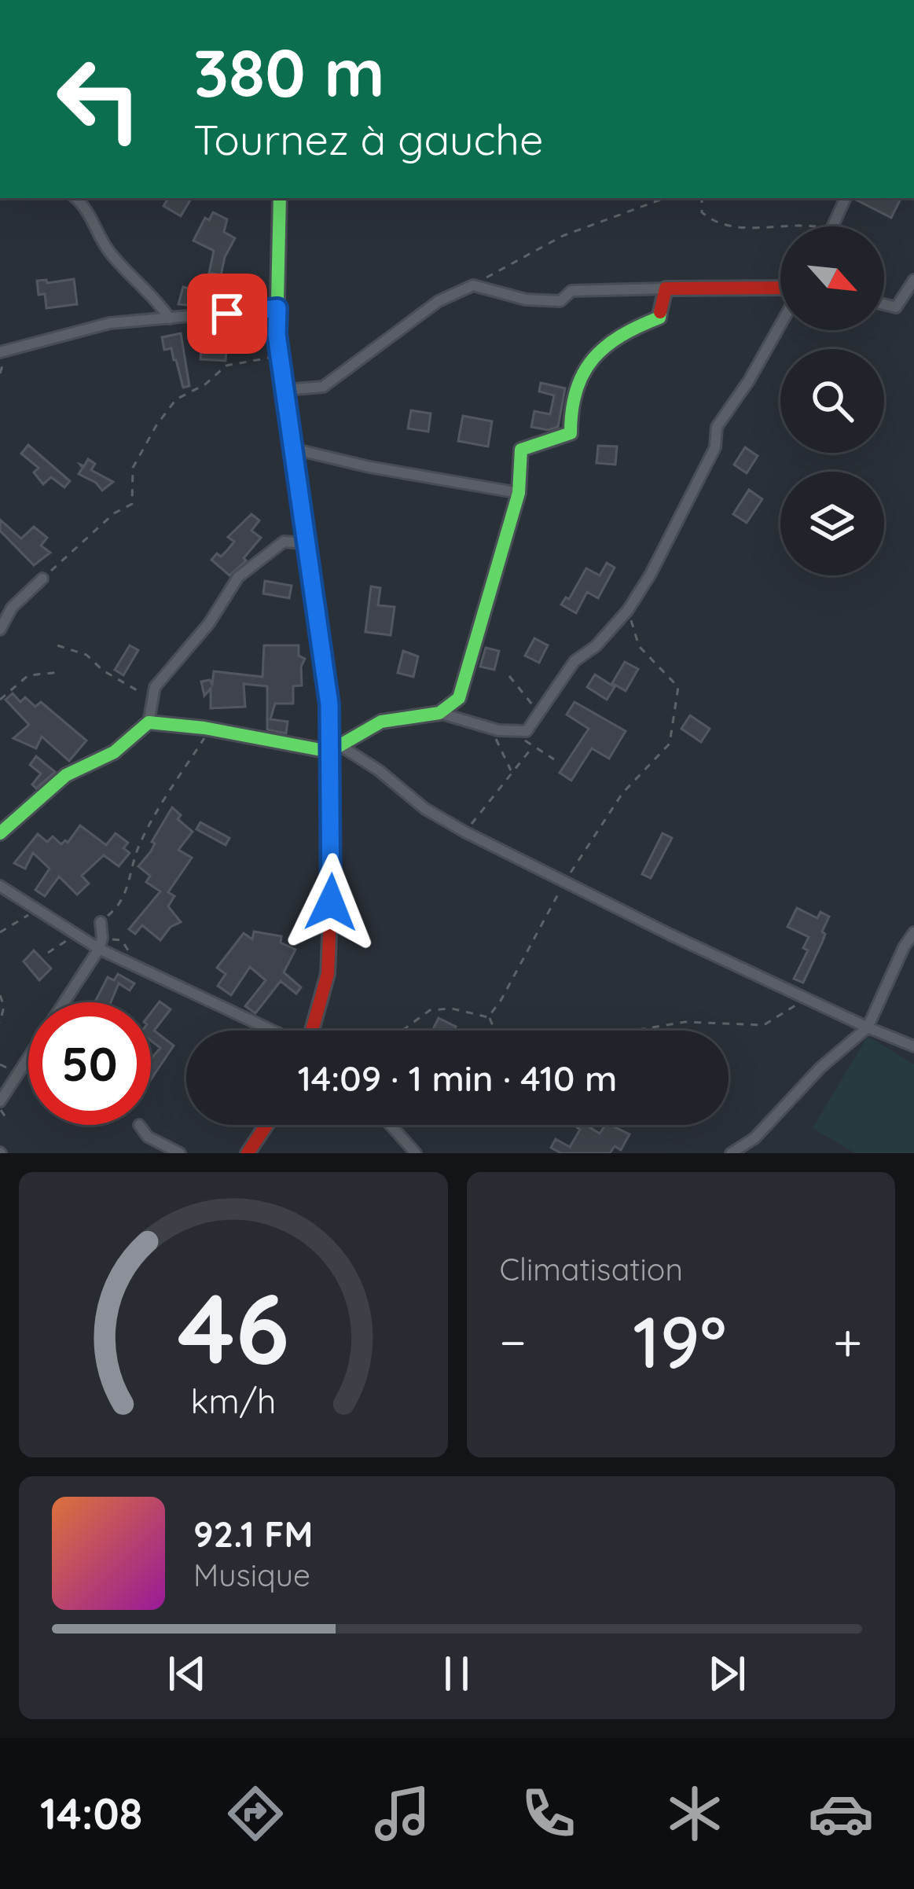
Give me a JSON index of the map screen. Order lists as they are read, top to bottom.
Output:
{
  "north": "bottom right",
  "page": {
    "turn": ["380 m", "Tournez à gauche"],
    "limit": "50",
    "trip": "14:09 · 1 min · 410 m",
    "tile": "Climatisation",
    "heat": ["−", "19°", "+"],
    "song": ["92.1 FM", "Musique"],
    "tabs": "14:08",
    "gauge": ["46", "km/h"]
  }
}
